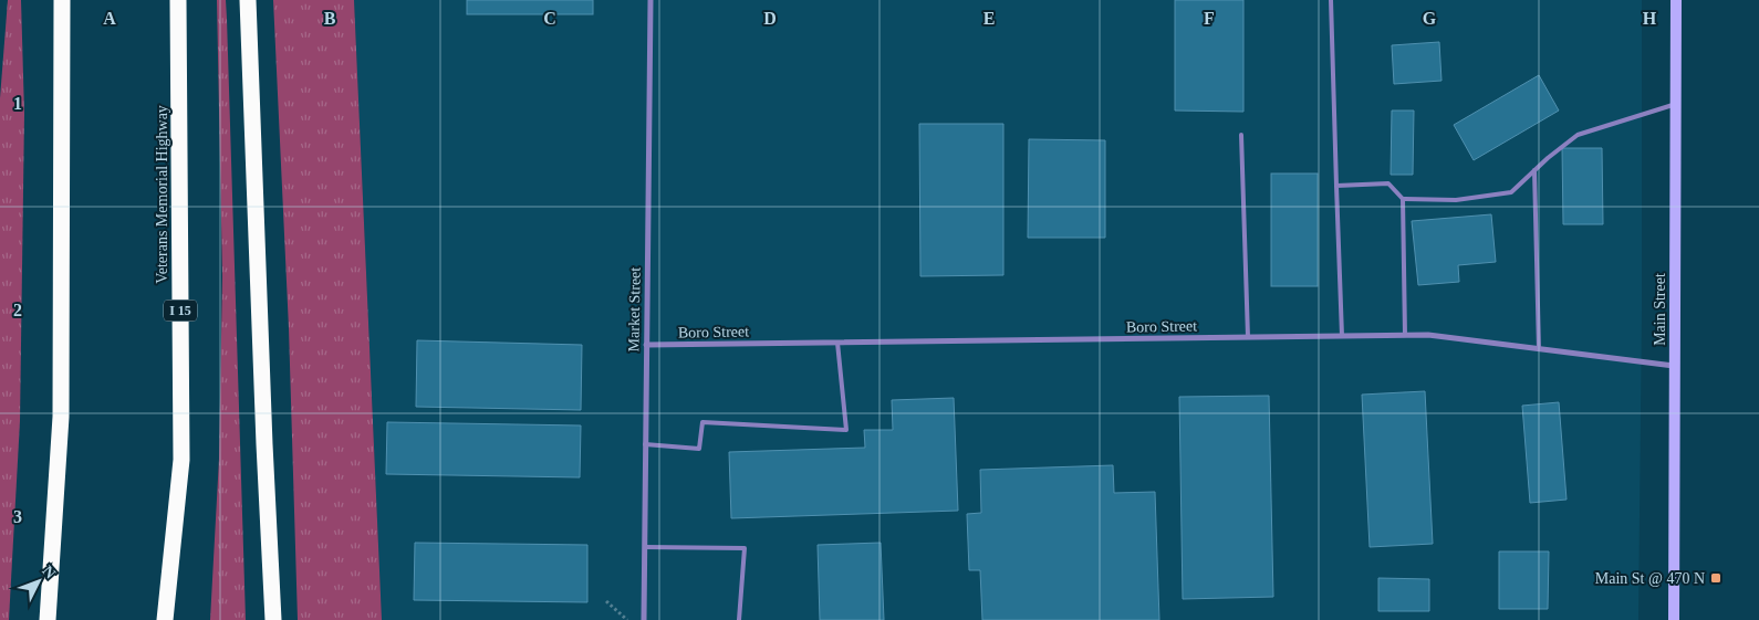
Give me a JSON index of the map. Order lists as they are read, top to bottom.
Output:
{
  "streets": {
    "highway": ["Veterans Memorial Highway", "I 15"],
    "main road": ["Main Street"],
    "street": ["Market Street", "Boro Street"]
  },
  "crossings": [
    ["Market Street", "Boro Street"],
    ["Main Street", "Boro Street"]
  ],
  "places": {
    "transit": ["Main St @ 470 N"]
  },
  "north": "top right",
  "grid": {
    "columns": [
      "A",
      "B",
      "C",
      "D",
      "E",
      "F",
      "G",
      "H"
    ],
    "rows": ["1", "2", "3"]
  }
}
